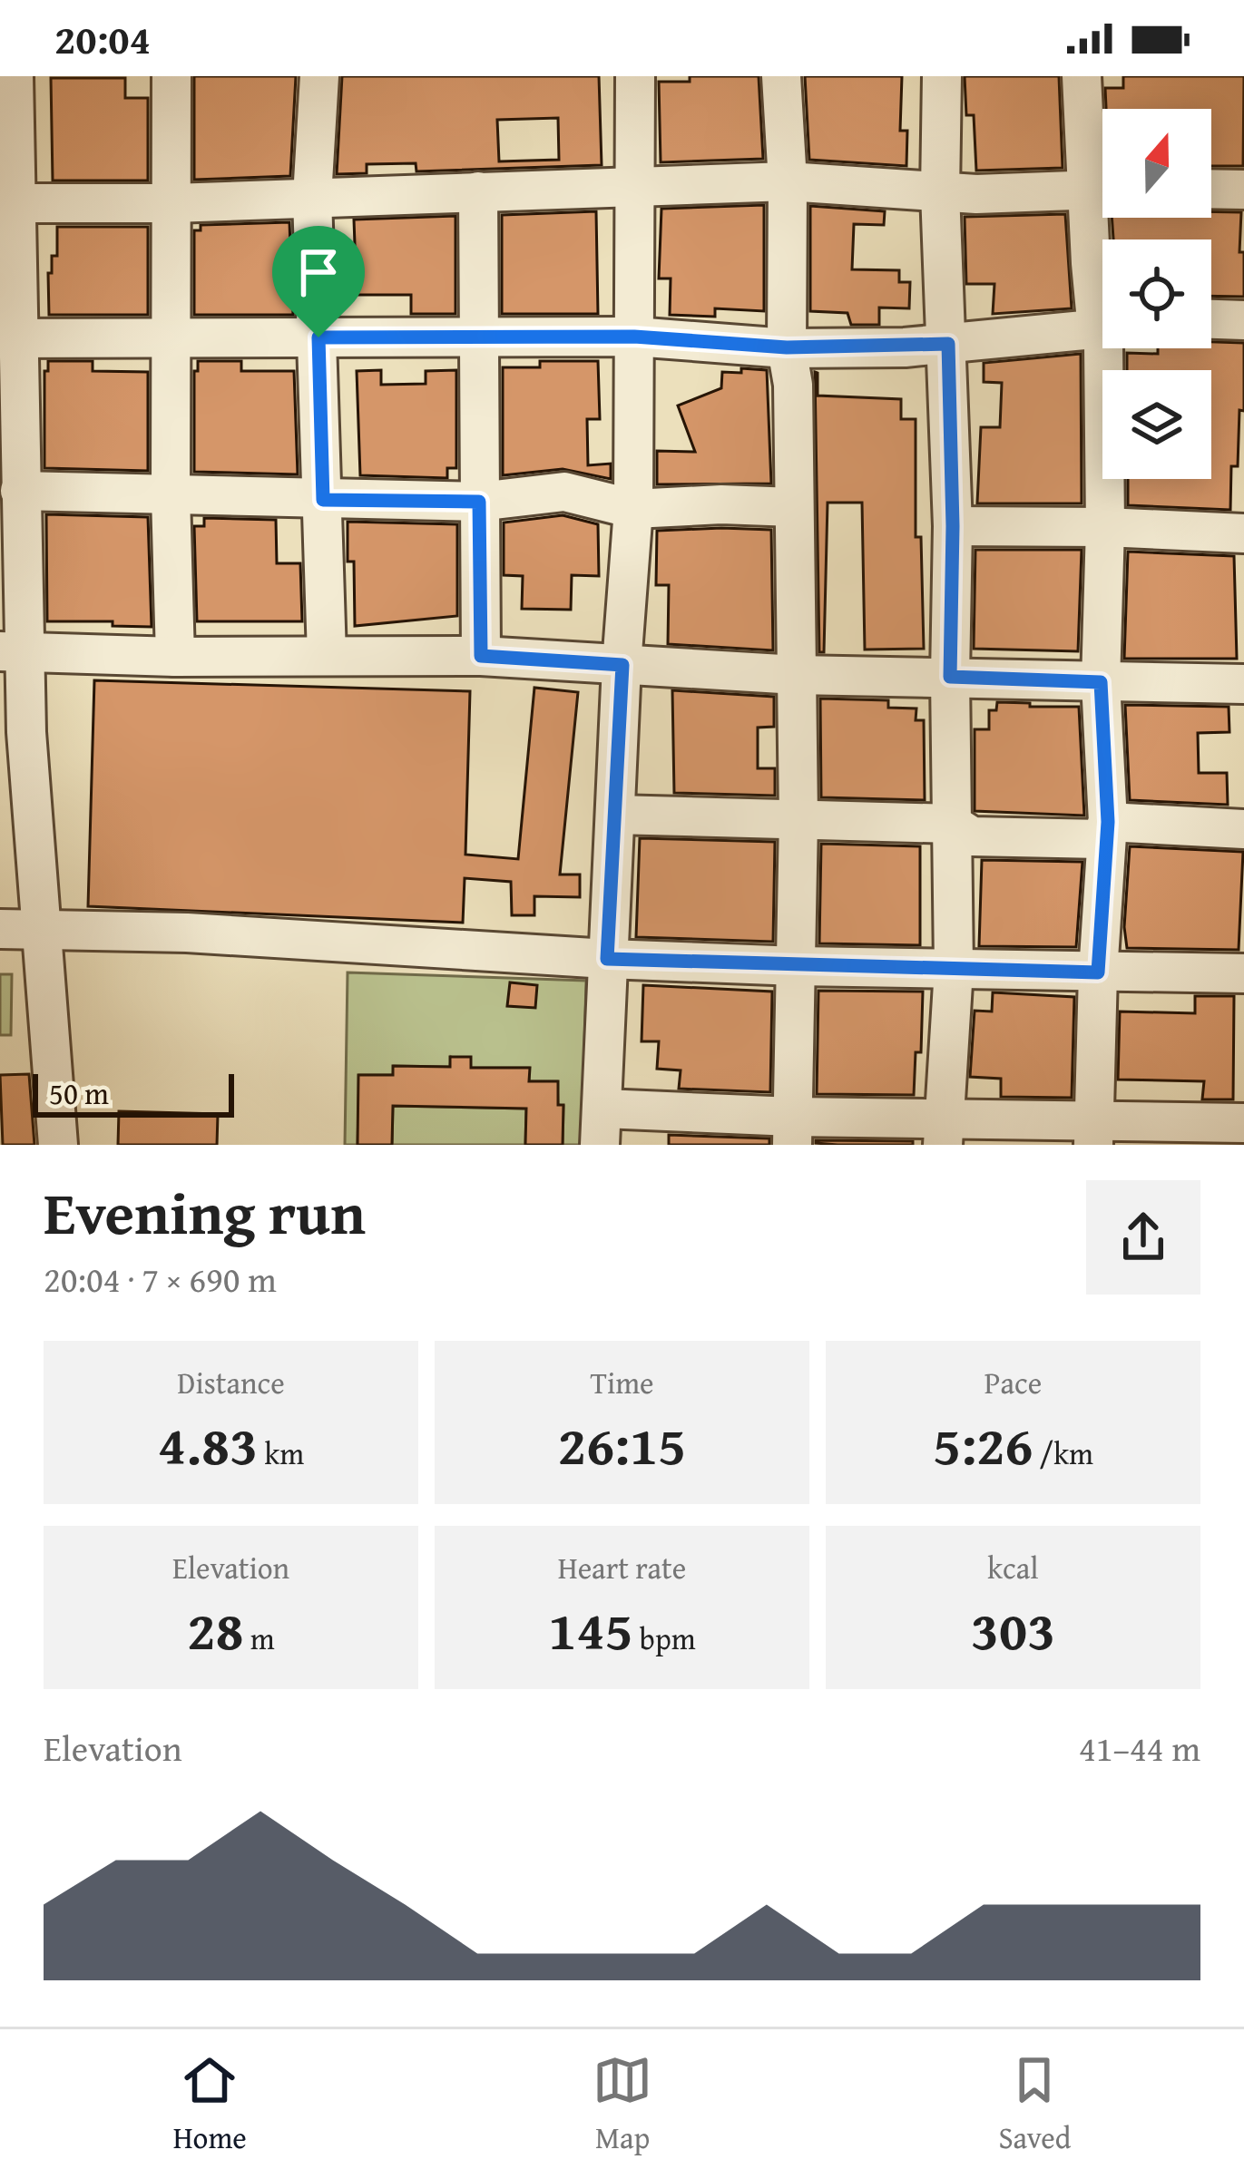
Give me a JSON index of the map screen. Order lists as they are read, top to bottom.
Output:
{
  "scale_bar": "50 m",
  "north": "top",
  "page": {
    "status": "20:04",
    "scale": "50 m",
    "heading": ["Evening run", "20:04 · 7 × 690 m"],
    "stats": [
      ["Distance", "4.83 km"],
      ["Time", "26:15"],
      ["Pace", "5:26 /km"],
      ["Elevation", "28 m"],
      ["Heart rate", "145 bpm"],
      ["kcal", "303"]
    ],
    "chart": ["Elevation", "41–44 m"],
    "tabs": ["Home", "Map", "Saved"]
  }
}
